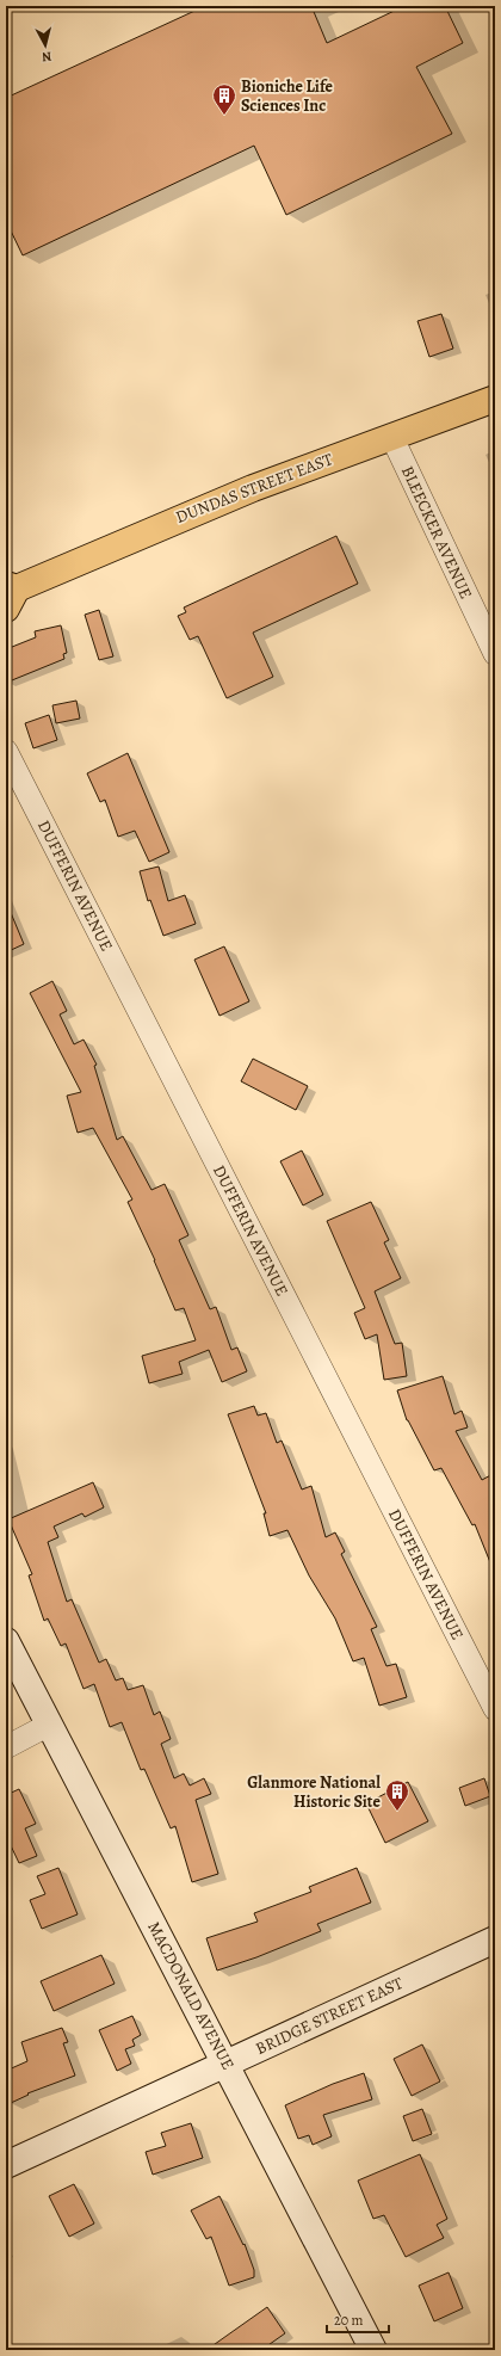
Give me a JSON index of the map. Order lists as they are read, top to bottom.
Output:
{
  "streets": {
    "main road": ["DUNDAS STREET EAST"],
    "street": [
      "BLEECKER AVENUE",
      "DUFFERIN AVENUE",
      "MACDONALD AVENUE",
      "BRIDGE STREET EAST"
    ]
  },
  "crossings": [
    ["DUNDAS STREET EAST", "BLEECKER AVENUE"],
    ["MACDONALD AVENUE", "BRIDGE STREET EAST"]
  ],
  "places": {
    "building": ["Bioniche Life Sciences Inc", "Glanmore National Historic Site"]
  },
  "scale_bar": "20 m",
  "north": "bottom"
}
